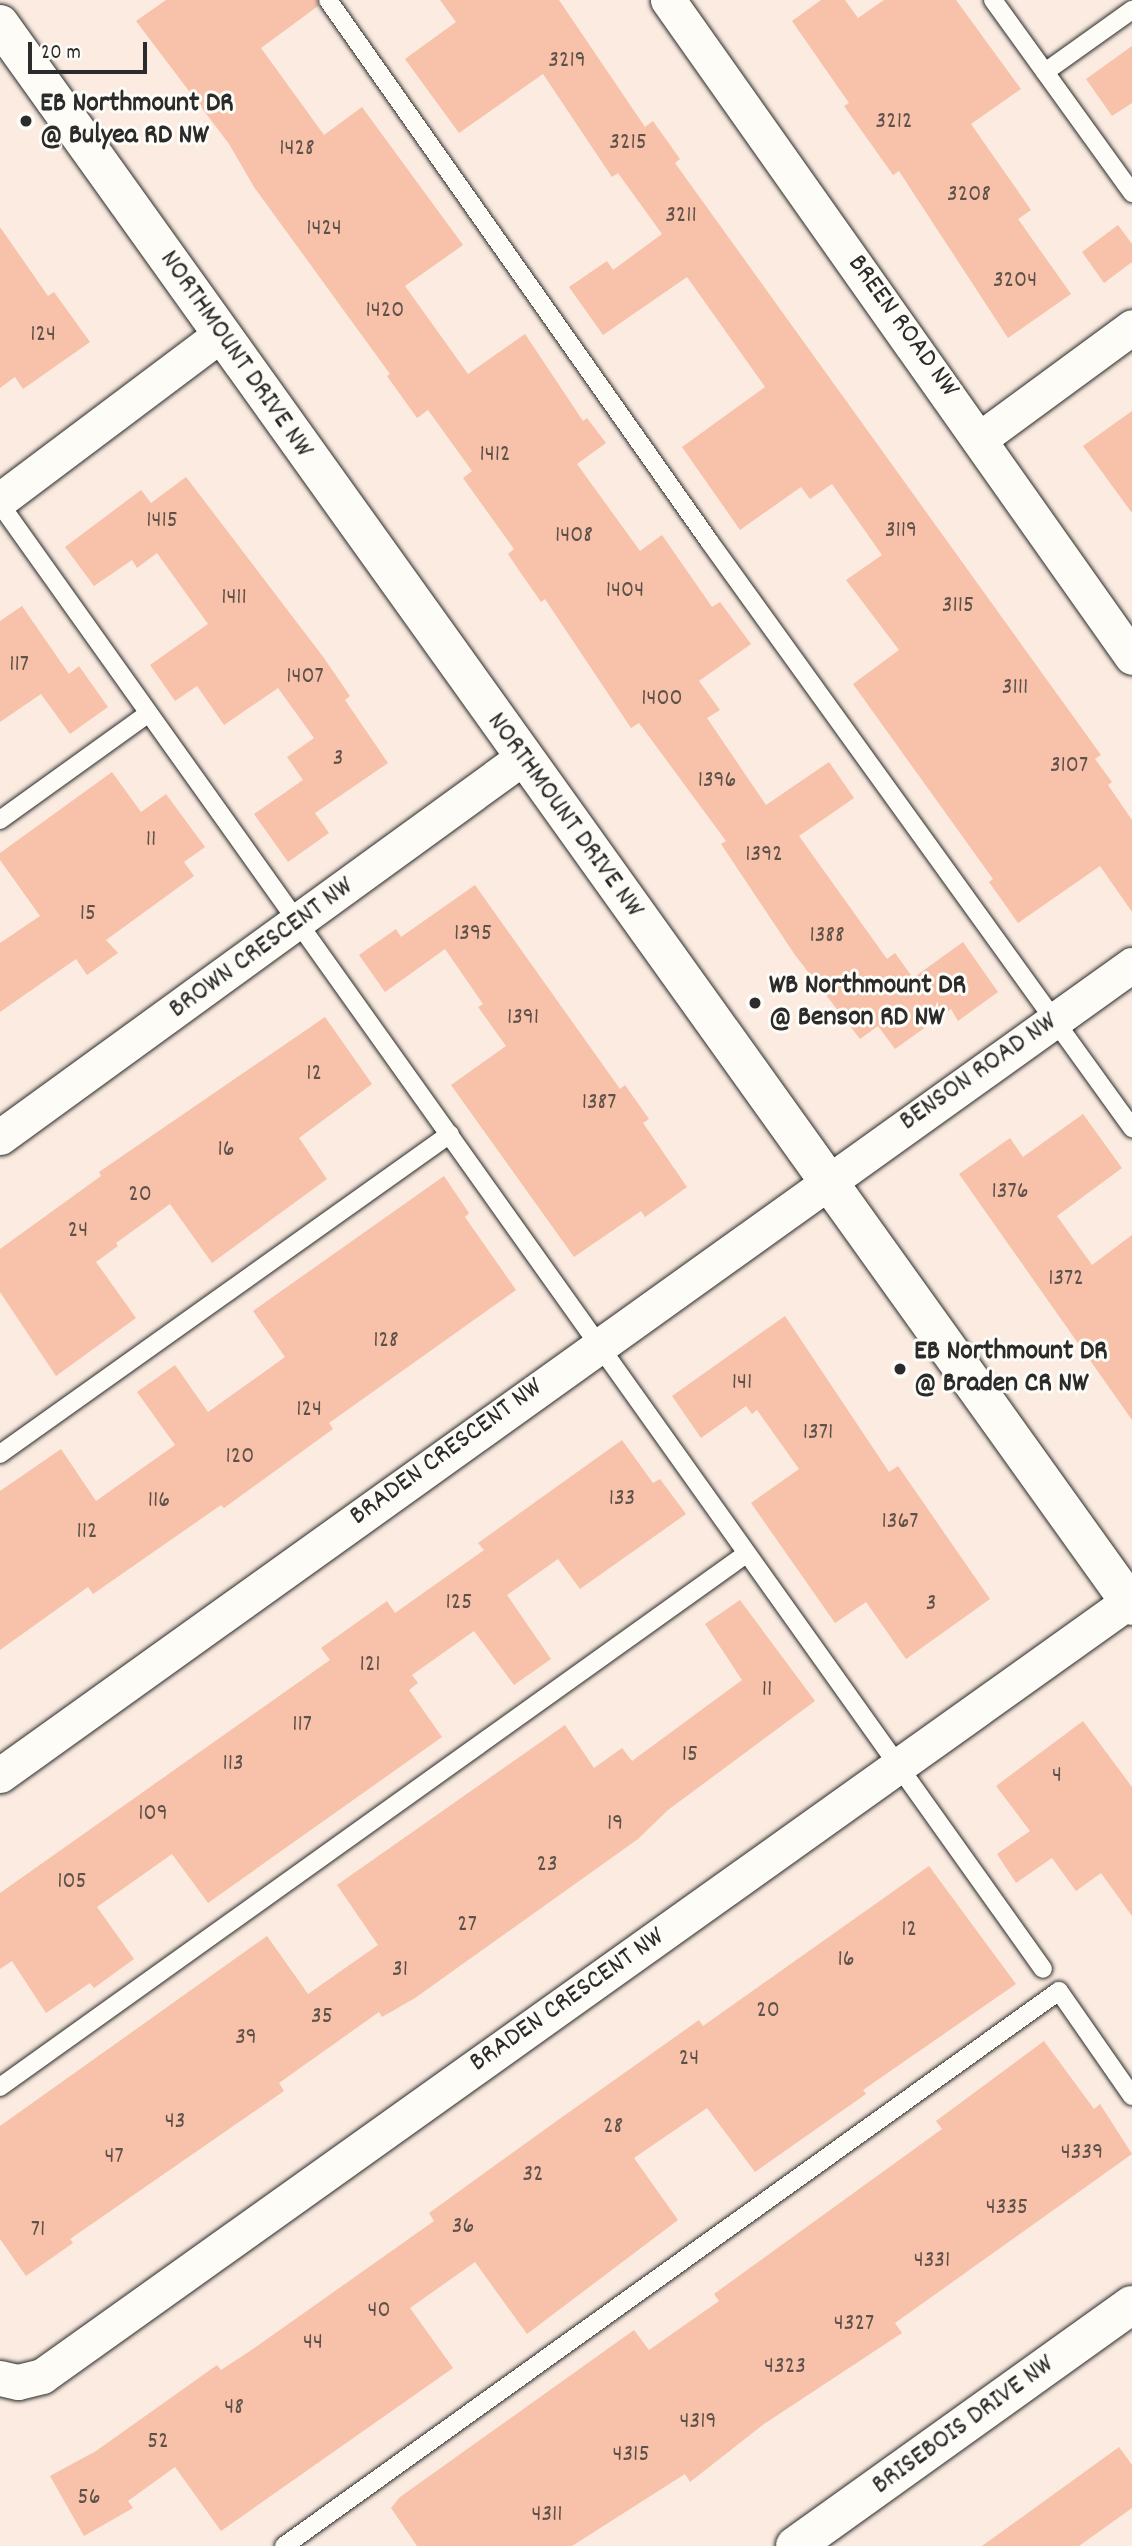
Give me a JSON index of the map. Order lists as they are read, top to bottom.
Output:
{
  "streets": {
    "street": [
      "BREEN ROAD NW",
      "NORTHMOUNT DRIVE NW",
      "BROWN CRESCENT NW",
      "BENSON ROAD NW",
      "BRADEN CRESCENT NW",
      "BRISEBOIS DRIVE NW"
    ]
  },
  "crossings": [
    ["NORTHMOUNT DRIVE NW", "BROWN CRESCENT NW"],
    ["NORTHMOUNT DRIVE NW", "BENSON ROAD NW"],
    ["NORTHMOUNT DRIVE NW", "BRADEN CRESCENT NW"],
    ["BENSON ROAD NW", "BRADEN CRESCENT NW"]
  ],
  "places": ["EB Northmount DR @ Bulyea RD NW", "WB Northmount DR @ Benson RD NW", "EB Northmount DR @ Braden CR NW"],
  "house_numbers": [
    "3219",
    "3212",
    "3215",
    "1428",
    "3208",
    "3211",
    "1424",
    "3204",
    "1420",
    "124",
    "1412",
    "1415",
    "3119",
    "1408",
    "1404",
    "1411",
    "3115",
    "117",
    "1407",
    "3111",
    "1400",
    "3",
    "3107",
    "1396",
    "11",
    "1392",
    "15",
    "1395",
    "1388",
    "1391",
    "12",
    "1387",
    "16",
    "1376",
    "20",
    "24",
    "1372",
    "128",
    "141",
    "124",
    "1371",
    "120",
    "133",
    "116",
    "1367",
    "112",
    "125",
    "3",
    "121",
    "11",
    "117",
    "15",
    "113",
    "4",
    "109",
    "19",
    "23",
    "105",
    "27",
    "12",
    "16",
    "31",
    "20",
    "35",
    "39",
    "24",
    "43",
    "28",
    "4339",
    "47",
    "32",
    "4335",
    "36",
    "71",
    "4331",
    "40",
    "4327",
    "44",
    "4323",
    "48",
    "4319",
    "52",
    "4315",
    "56",
    "4311"
  ],
  "scale_bar": "20 m"
}
